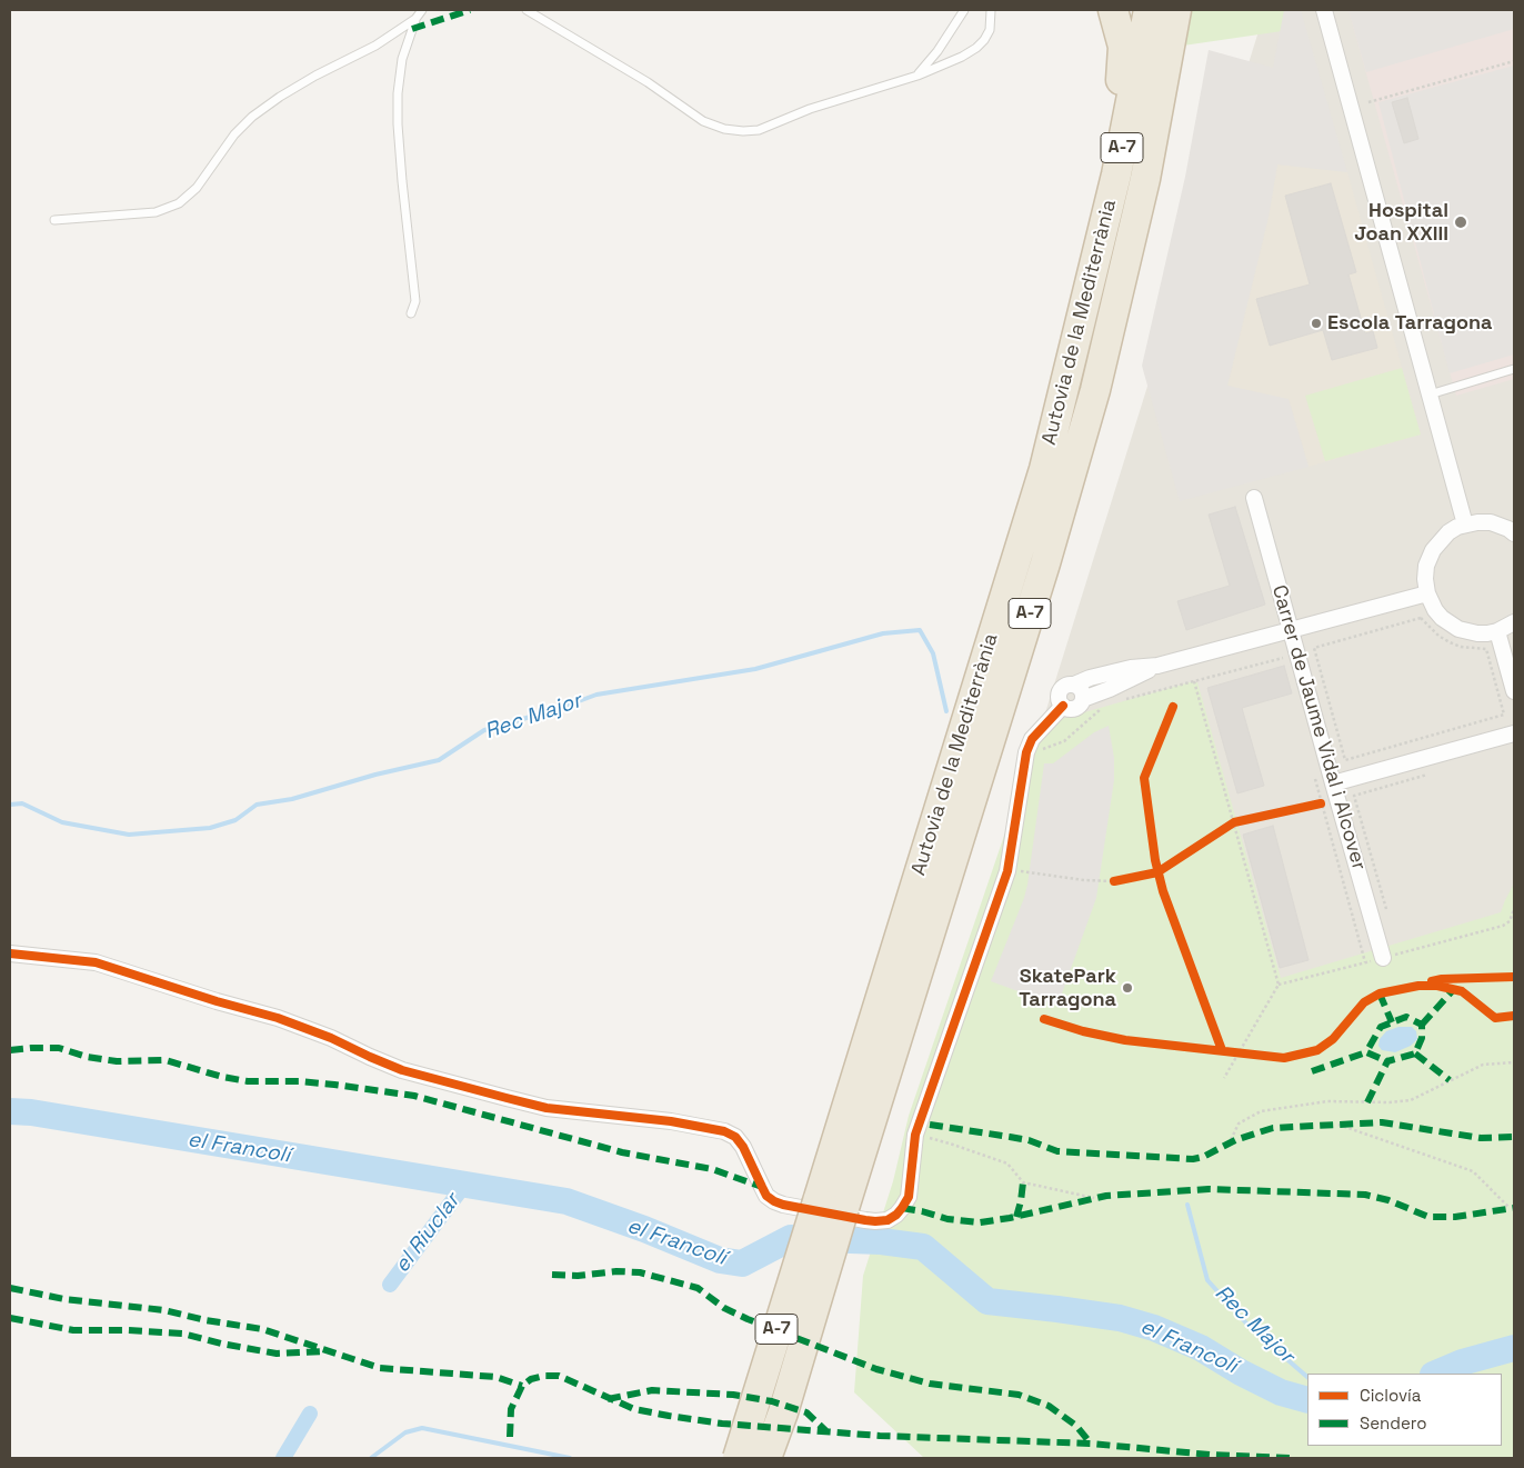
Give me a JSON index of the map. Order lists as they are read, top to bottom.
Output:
{
  "streets": {
    "highway": ["A-7", "Autovia de la Mediterrània"],
    "street": ["Carrer de Jaume Vidal i Alcover"]
  },
  "water": ["Rec Major", "el Francolí", "el Riuclar"],
  "places": ["Hospital Joan XXIII", "Escola Tarragona", "SkatePark Tarragona"],
  "legend": ["Ciclovía", "Sendero"]
}
